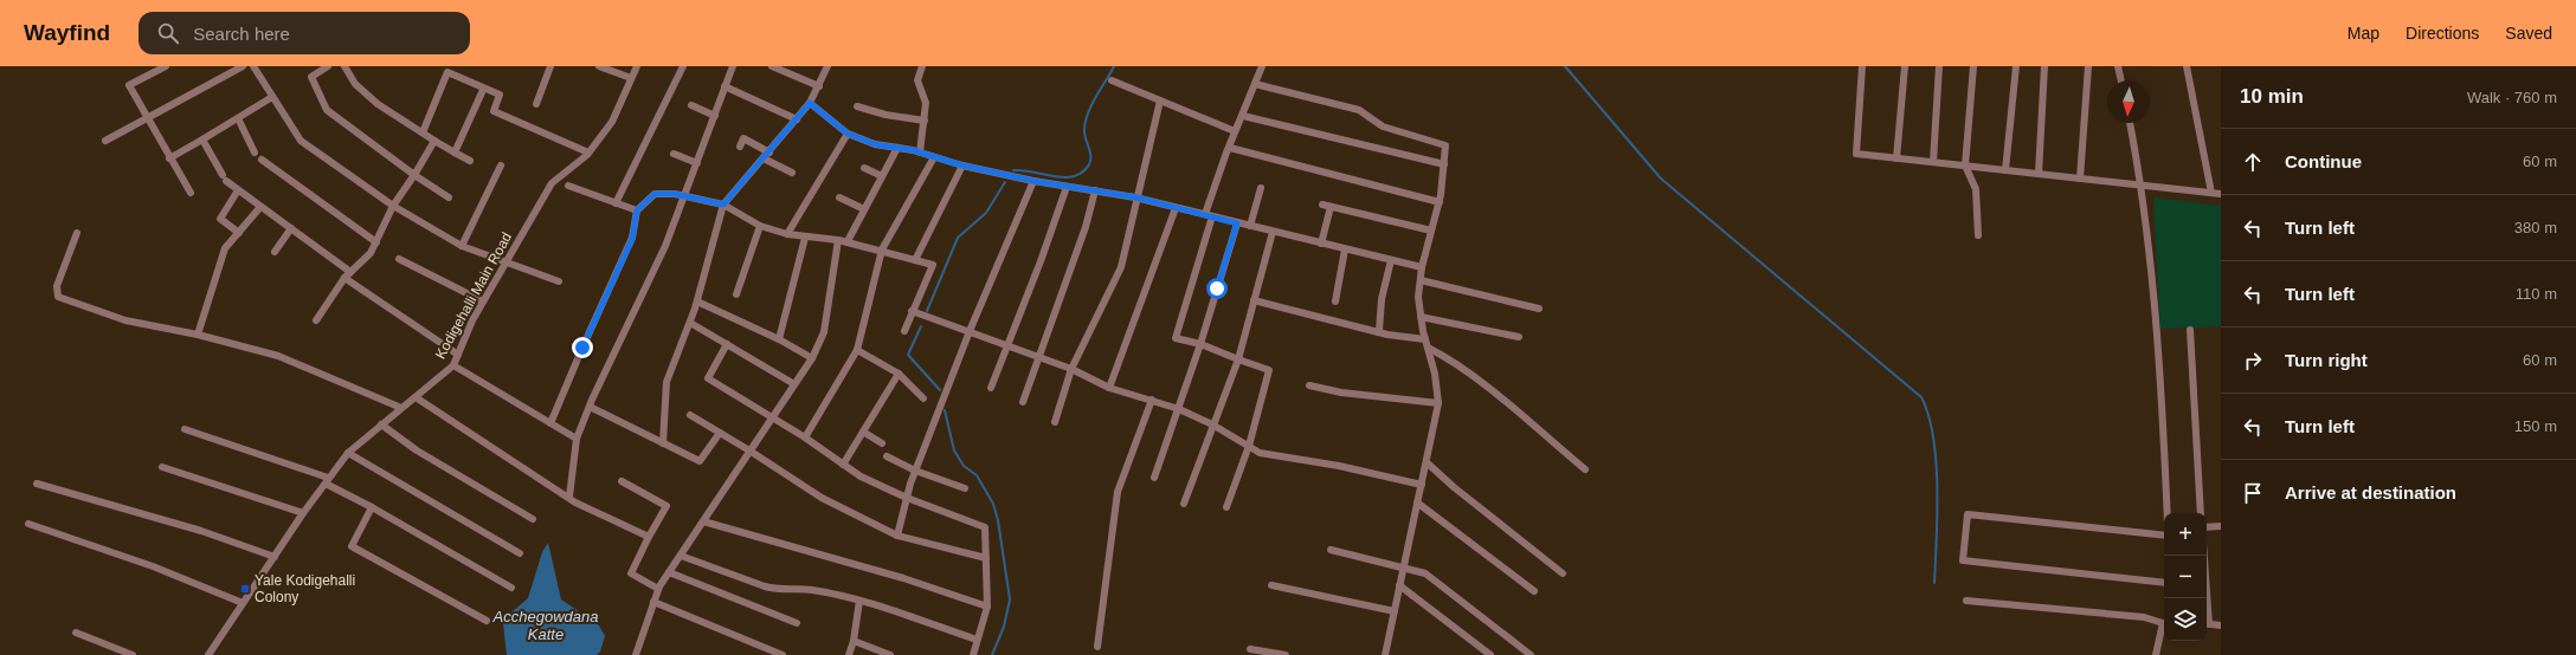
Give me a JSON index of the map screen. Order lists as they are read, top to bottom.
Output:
{
  "streets": {
    "street": ["Kodigehalli Main Road"]
  },
  "water": ["Acchegowdana Katte"],
  "places": {
    "transit": ["Yale Kodigehalli Colony"]
  },
  "north": "bottom",
  "page": {
    "header": "Wayfind",
    "search": "Search here",
    "nav": ["Map", "Directions", "Saved"],
    "heading": ["10 min", "Walk · 760 m"],
    "list": [
      ["Continue", "60 m"],
      ["Turn left", "380 m"],
      ["Turn left", "110 m"],
      ["Turn right", "60 m"],
      ["Turn left", "150 m"],
      "Arrive at destination"
    ],
    "map_buttons": ["+", "−"]
  }
}
